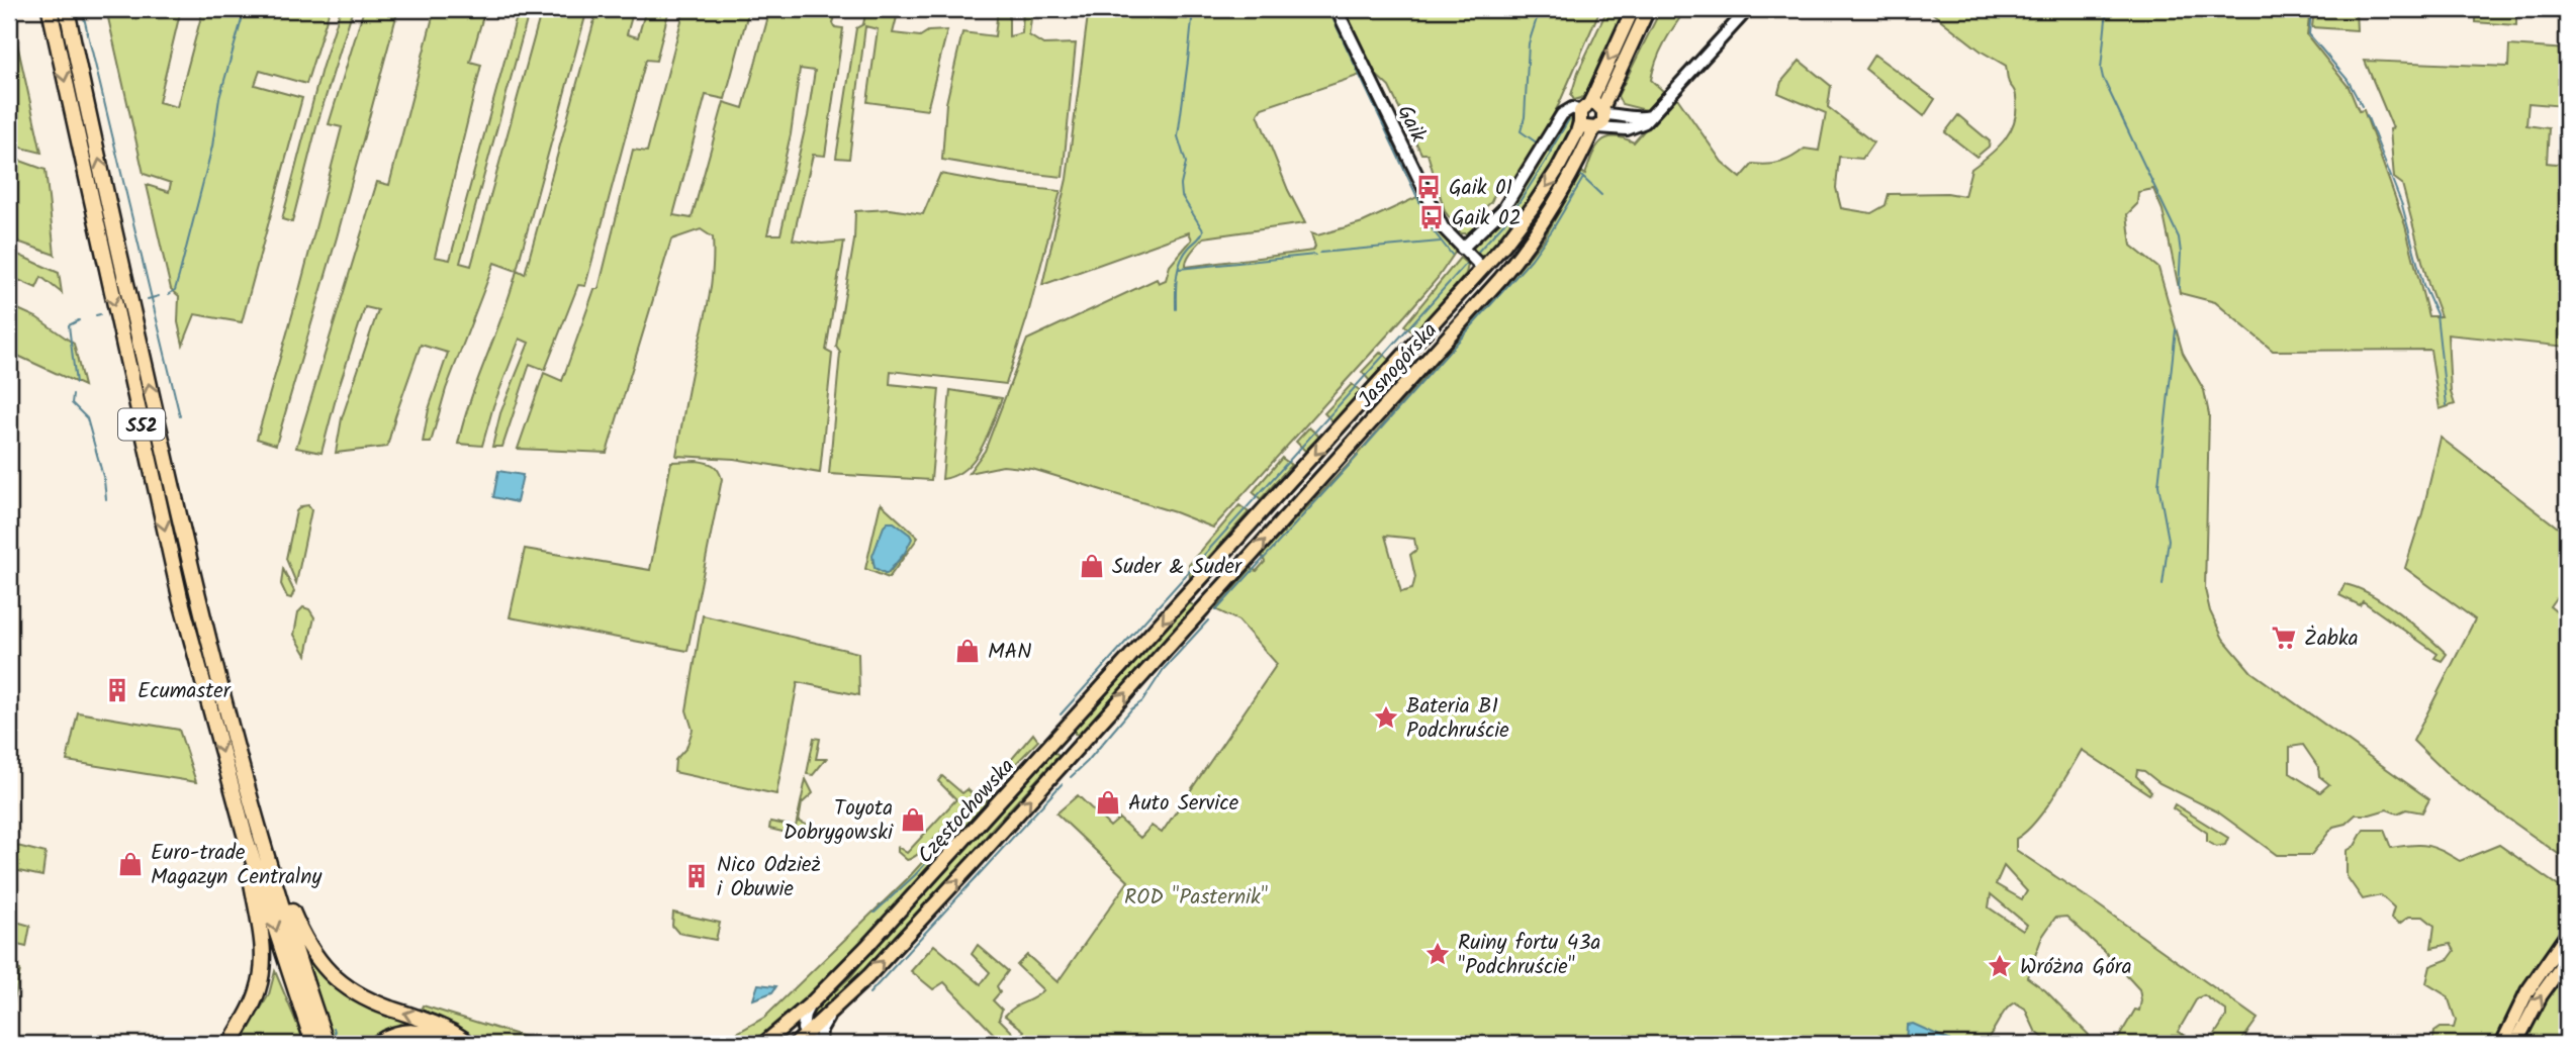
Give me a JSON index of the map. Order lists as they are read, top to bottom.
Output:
{
  "streets": {
    "highway": ["S52"],
    "main road": ["Jasnogórska", "Częstochowska"],
    "street": ["Gaik"]
  },
  "crossings": [
    ["Gaik", "Jasnogórska"],
    ["Jasnogórska", "Częstochowska"]
  ],
  "parks": ["ROD \"Pasternik\""],
  "places": {
    "bus stop": ["Gaik 01", "Gaik 02"],
    "shop": [
      "Suder & Suder",
      "MAN",
      "Auto Service",
      "Toyota Dobrygowski",
      "Euro-trade Magazyn Centralny"
    ],
    "supermarket": ["Żabka"],
    "building": ["Ecumaster", "Nico Odzież i Obuwie"],
    "place": ["Bateria B1 Podchruście", "Ruiny fortu 43a \"Podchruście\"", "Wróżna Góra"]
  }
}
